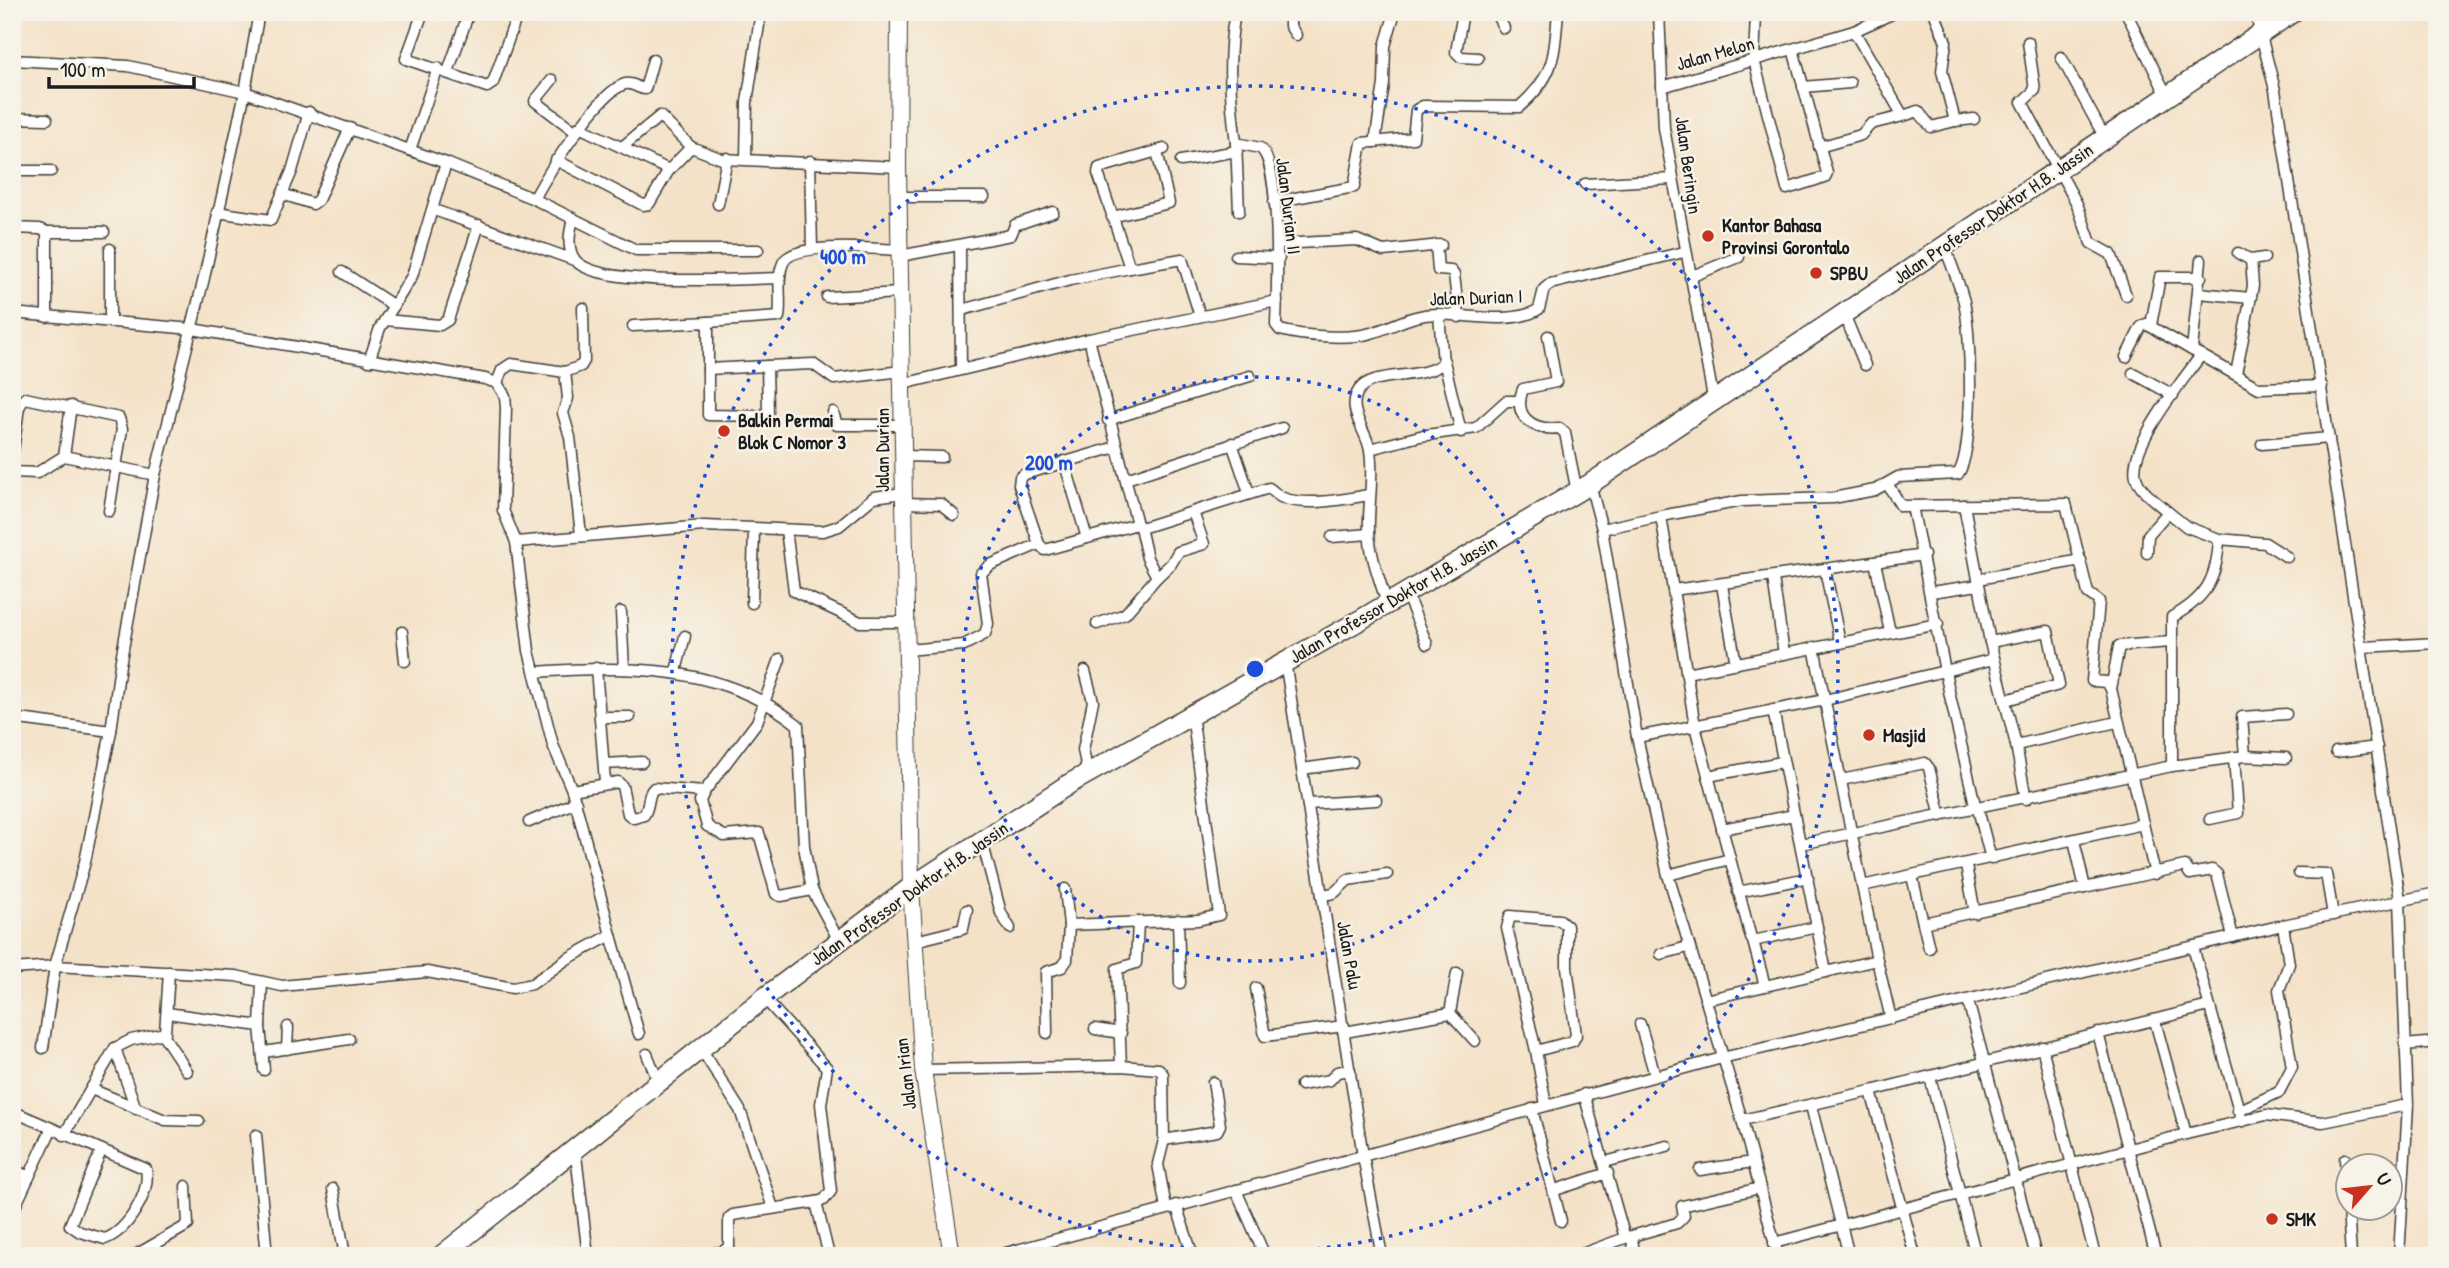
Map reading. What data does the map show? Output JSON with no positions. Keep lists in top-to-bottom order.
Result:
{
  "streets": {
    "highway": ["Jalan Professor Doktor H.B. Jassin"],
    "street": [
      "Jalan Melon",
      "Jalan Beringin",
      "Jalan Durian II",
      "Jalan Durian I",
      "Jalan Durian",
      "Jalan Palu",
      "Jalan Irian"
    ]
  },
  "crossings": [
    ["Jalan Melon", "Jalan Beringin"],
    ["Jalan Beringin", "Jalan Professor Doktor H.B. Jassin"],
    ["Jalan Beringin", "Jalan Durian I"],
    ["Jalan Durian II", "Jalan Durian I"],
    ["Jalan Professor Doktor H.B. Jassin", "Jalan Durian"],
    ["Jalan Professor Doktor H.B. Jassin", "Jalan Palu"],
    ["Jalan Professor Doktor H.B. Jassin", "Jalan Irian"],
    ["Jalan Durian", "Jalan Irian"]
  ],
  "places": [
    "Kantor Bahasa Provinsi Gorontalo",
    "SPBU",
    "Balkin Permai Blok C Nomor 3",
    "Masjid",
    "SMK"
  ],
  "scale_bar": "100 m",
  "north": "top right",
  "rings": ["400 m", "200 m"]
}
